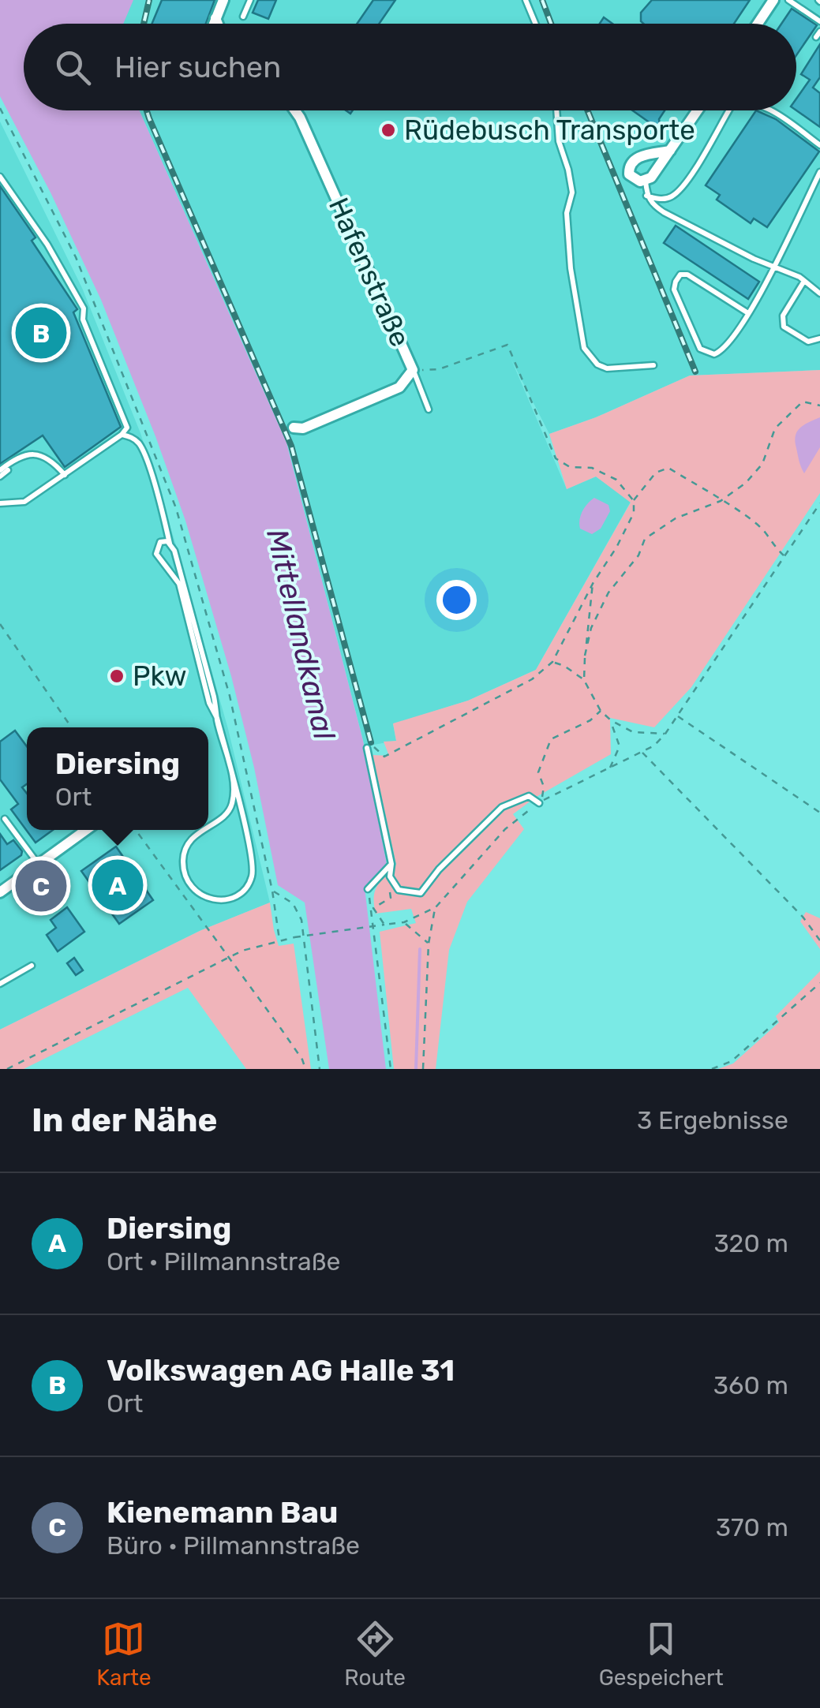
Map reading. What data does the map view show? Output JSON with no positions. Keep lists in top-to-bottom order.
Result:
{
  "streets": {
    "street": ["Hafenstraße"]
  },
  "water": ["Mittellandkanal"],
  "places": ["Rüdebusch Transporte", "Pkw"],
  "page": {
    "search": "Hier suchen",
    "pins": ["B", "A", "C"],
    "popup": ["Diersing", "Ort"],
    "heading": ["In der Nähe", "3 Ergebnisse"],
    "list": [
      {
        "mark": "A",
        "name": "Diersing",
        "note": "Ort · Pillmannstraße",
        "value": "320 m"
      },
      {
        "mark": "B",
        "name": "Volkswagen AG Halle 31",
        "note": "Ort",
        "value": "360 m"
      },
      {
        "mark": "C",
        "name": "Kienemann Bau",
        "note": "Büro · Pillmannstraße",
        "value": "370 m"
      }
    ],
    "nav": ["Karte", "Route", "Gespeichert"]
  }
}
